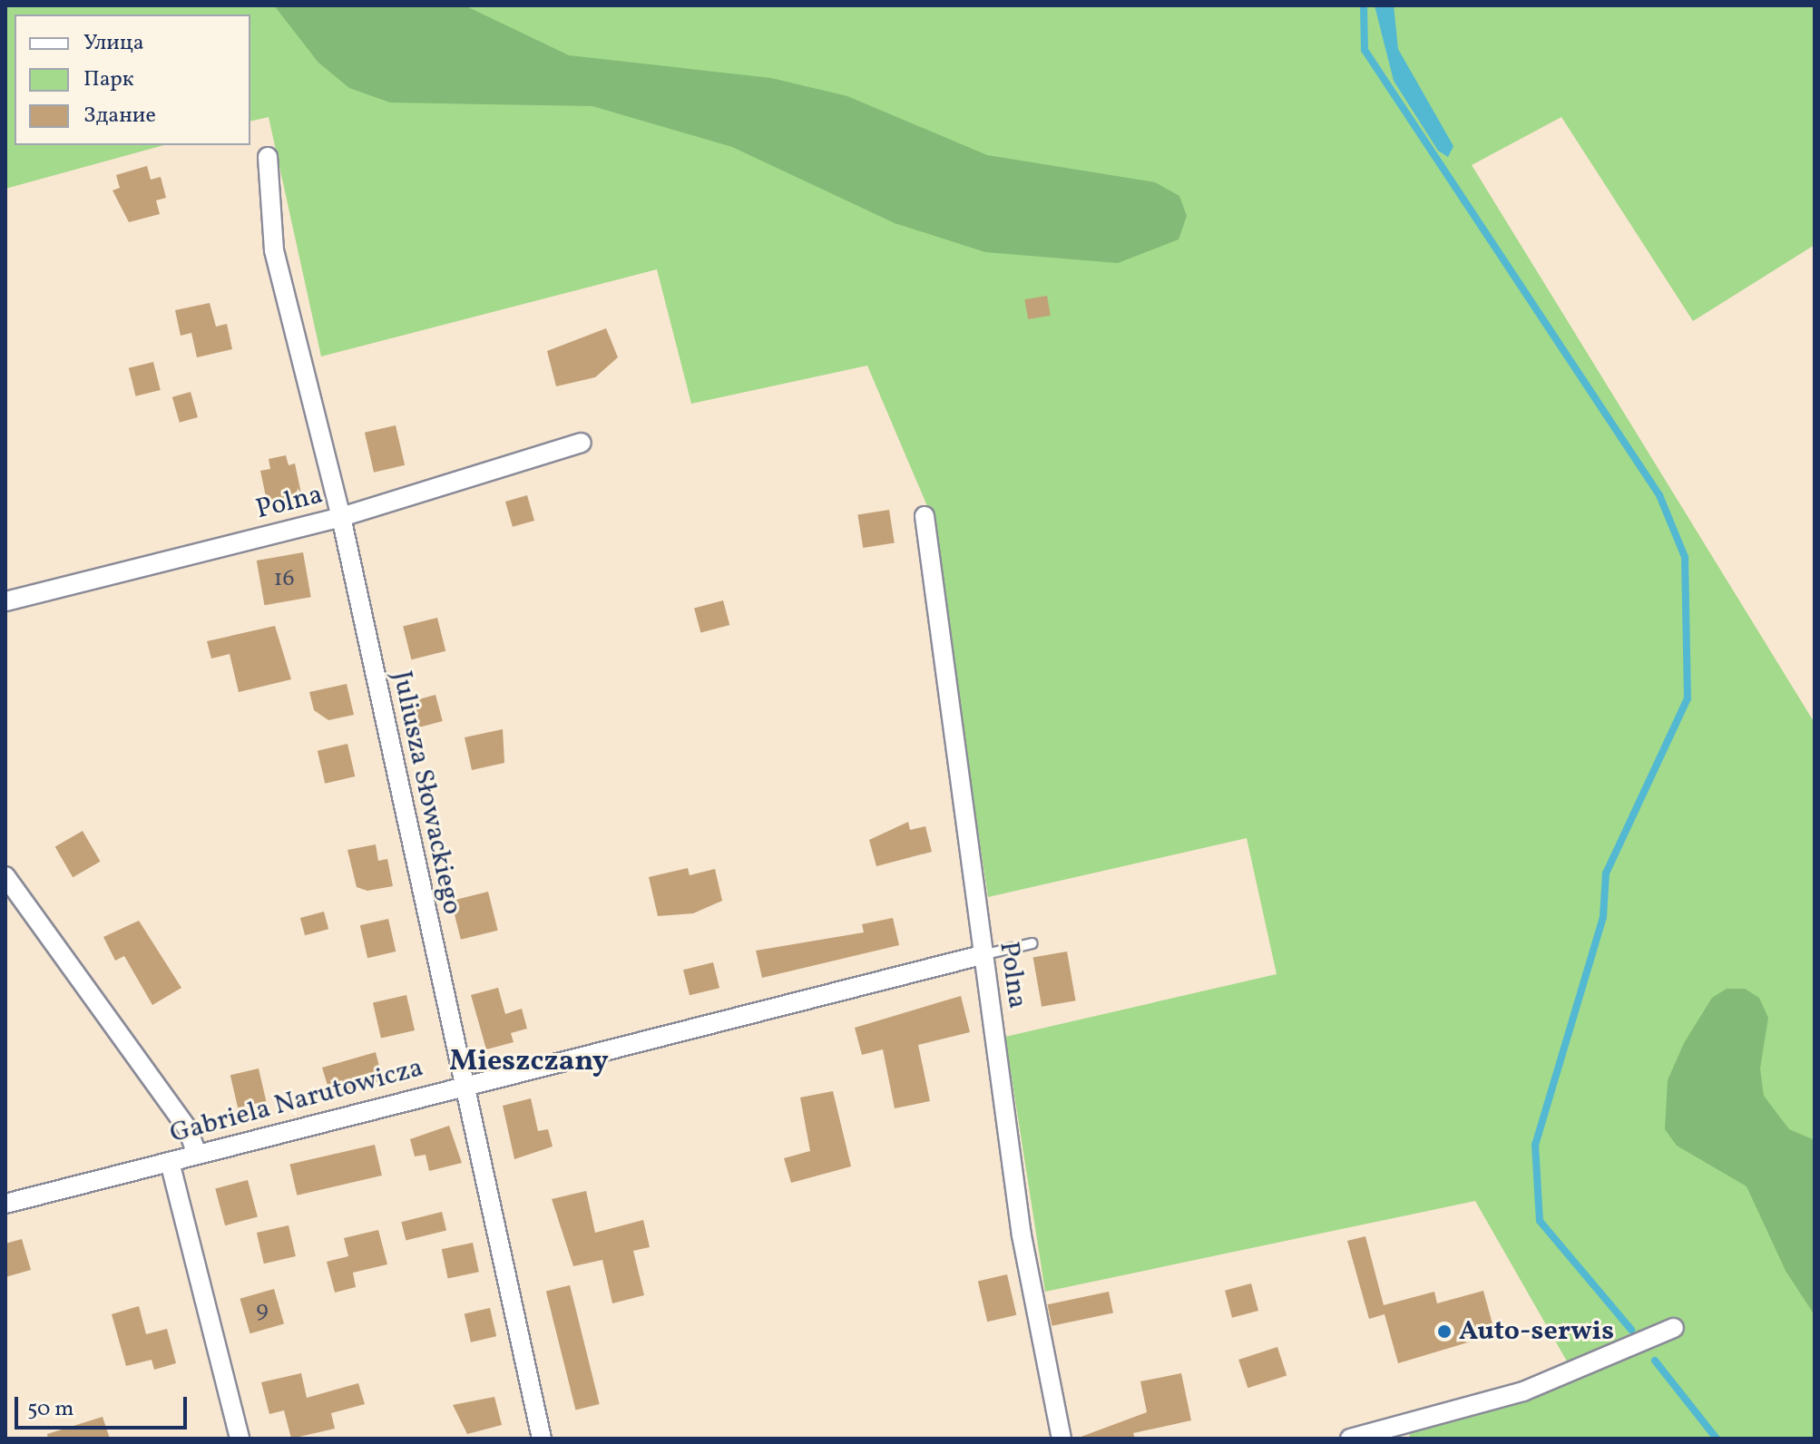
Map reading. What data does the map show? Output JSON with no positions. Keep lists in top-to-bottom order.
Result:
{
  "streets": {
    "street": ["Polna", "Juliusza Słowackiego", "Gabriela Narutowicza"]
  },
  "crossings": [
    ["Polna", "Juliusza Słowackiego"],
    ["Polna", "Gabriela Narutowicza"],
    ["Juliusza Słowackiego", "Gabriela Narutowicza"]
  ],
  "districts": ["Mieszczany"],
  "places": ["Auto-serwis"],
  "house_numbers": ["16", "9"],
  "legend": ["Улица", "Парк", "Здание"],
  "scale_bar": "50 m"
}
